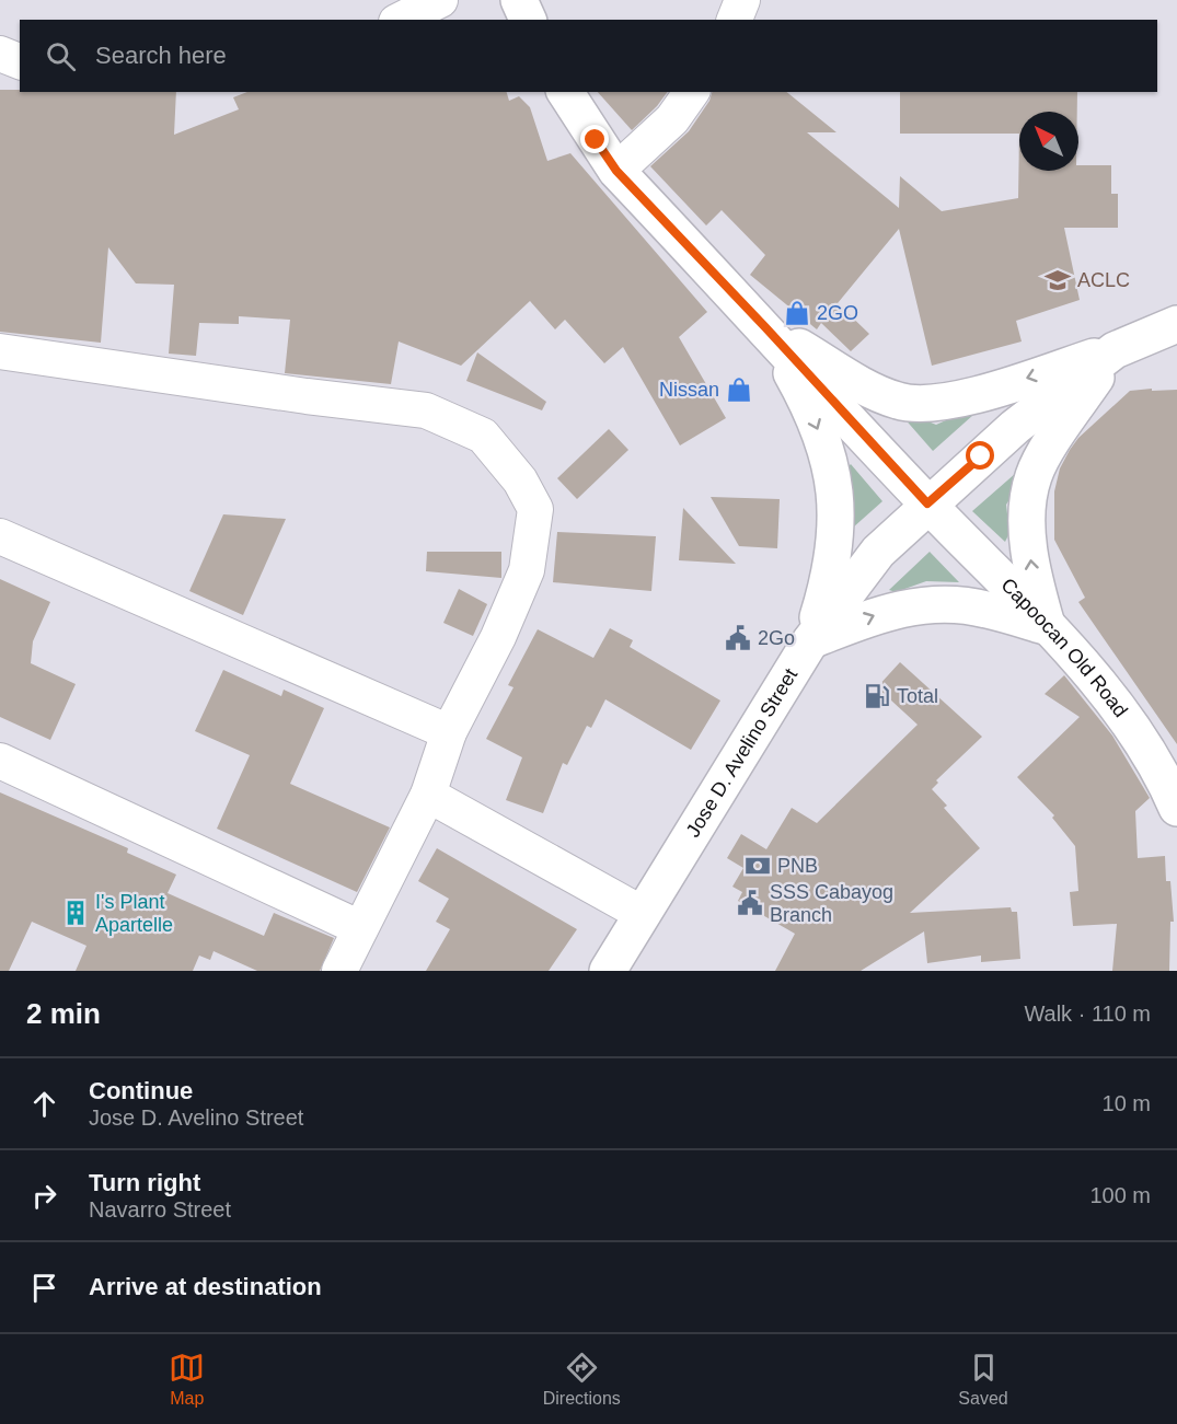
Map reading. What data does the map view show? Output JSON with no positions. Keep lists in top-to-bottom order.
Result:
{
  "streets": {
    "main road": ["Capoocan Old Road", "Jose D. Avelino Street"]
  },
  "crossings": [
    ["Capoocan Old Road", "Jose D. Avelino Street"]
  ],
  "places": {
    "school or university": ["ACLC"],
    "shop": ["2GO", "Nissan"],
    "public building": ["2Go", "SSS Cabayog Branch"],
    "fuel station": ["Total"],
    "bank": ["PNB"],
    "building": ["I's Plant Apartelle"]
  },
  "north": "top left",
  "page": {
    "search": "Search here",
    "heading": ["2 min", "Walk · 110 m"],
    "list": [
      ["Continue", "Jose D. Avelino Street", "10 m"],
      ["Turn right", "Navarro Street", "100 m"],
      "Arrive at destination"
    ],
    "nav": ["Map", "Directions", "Saved"]
  }
}
